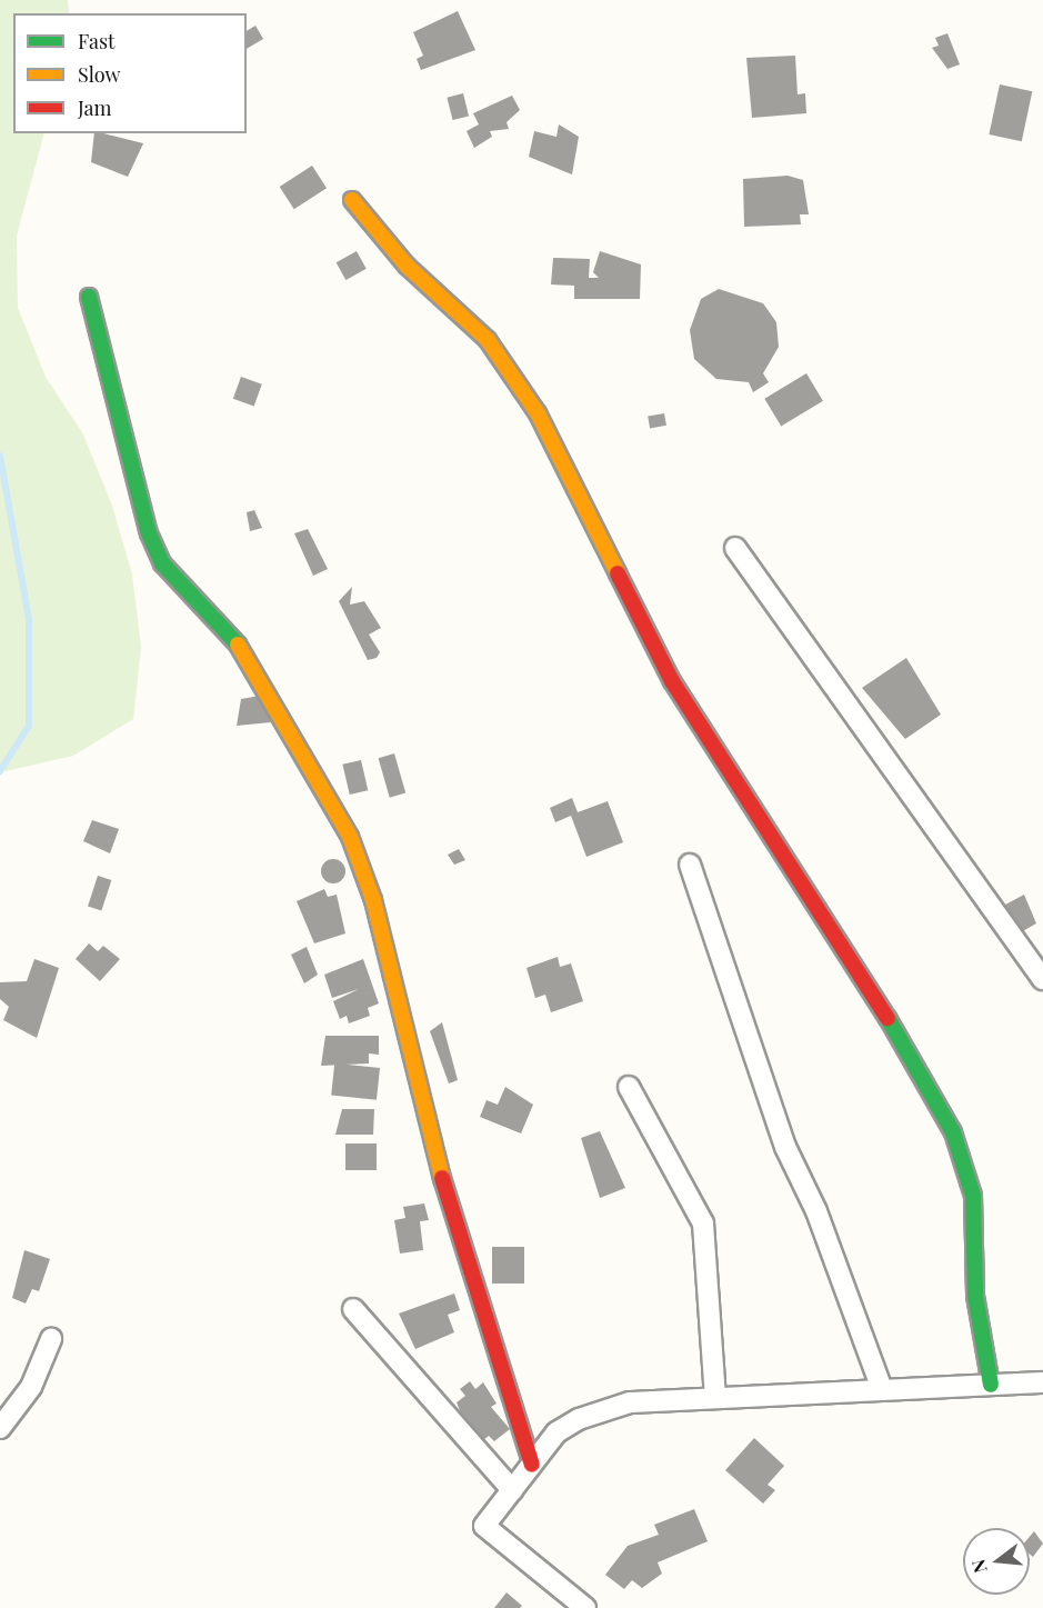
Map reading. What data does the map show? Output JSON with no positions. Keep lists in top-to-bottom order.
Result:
{
  "legend": ["Fast", "Slow", "Jam"],
  "north": "left"
}
